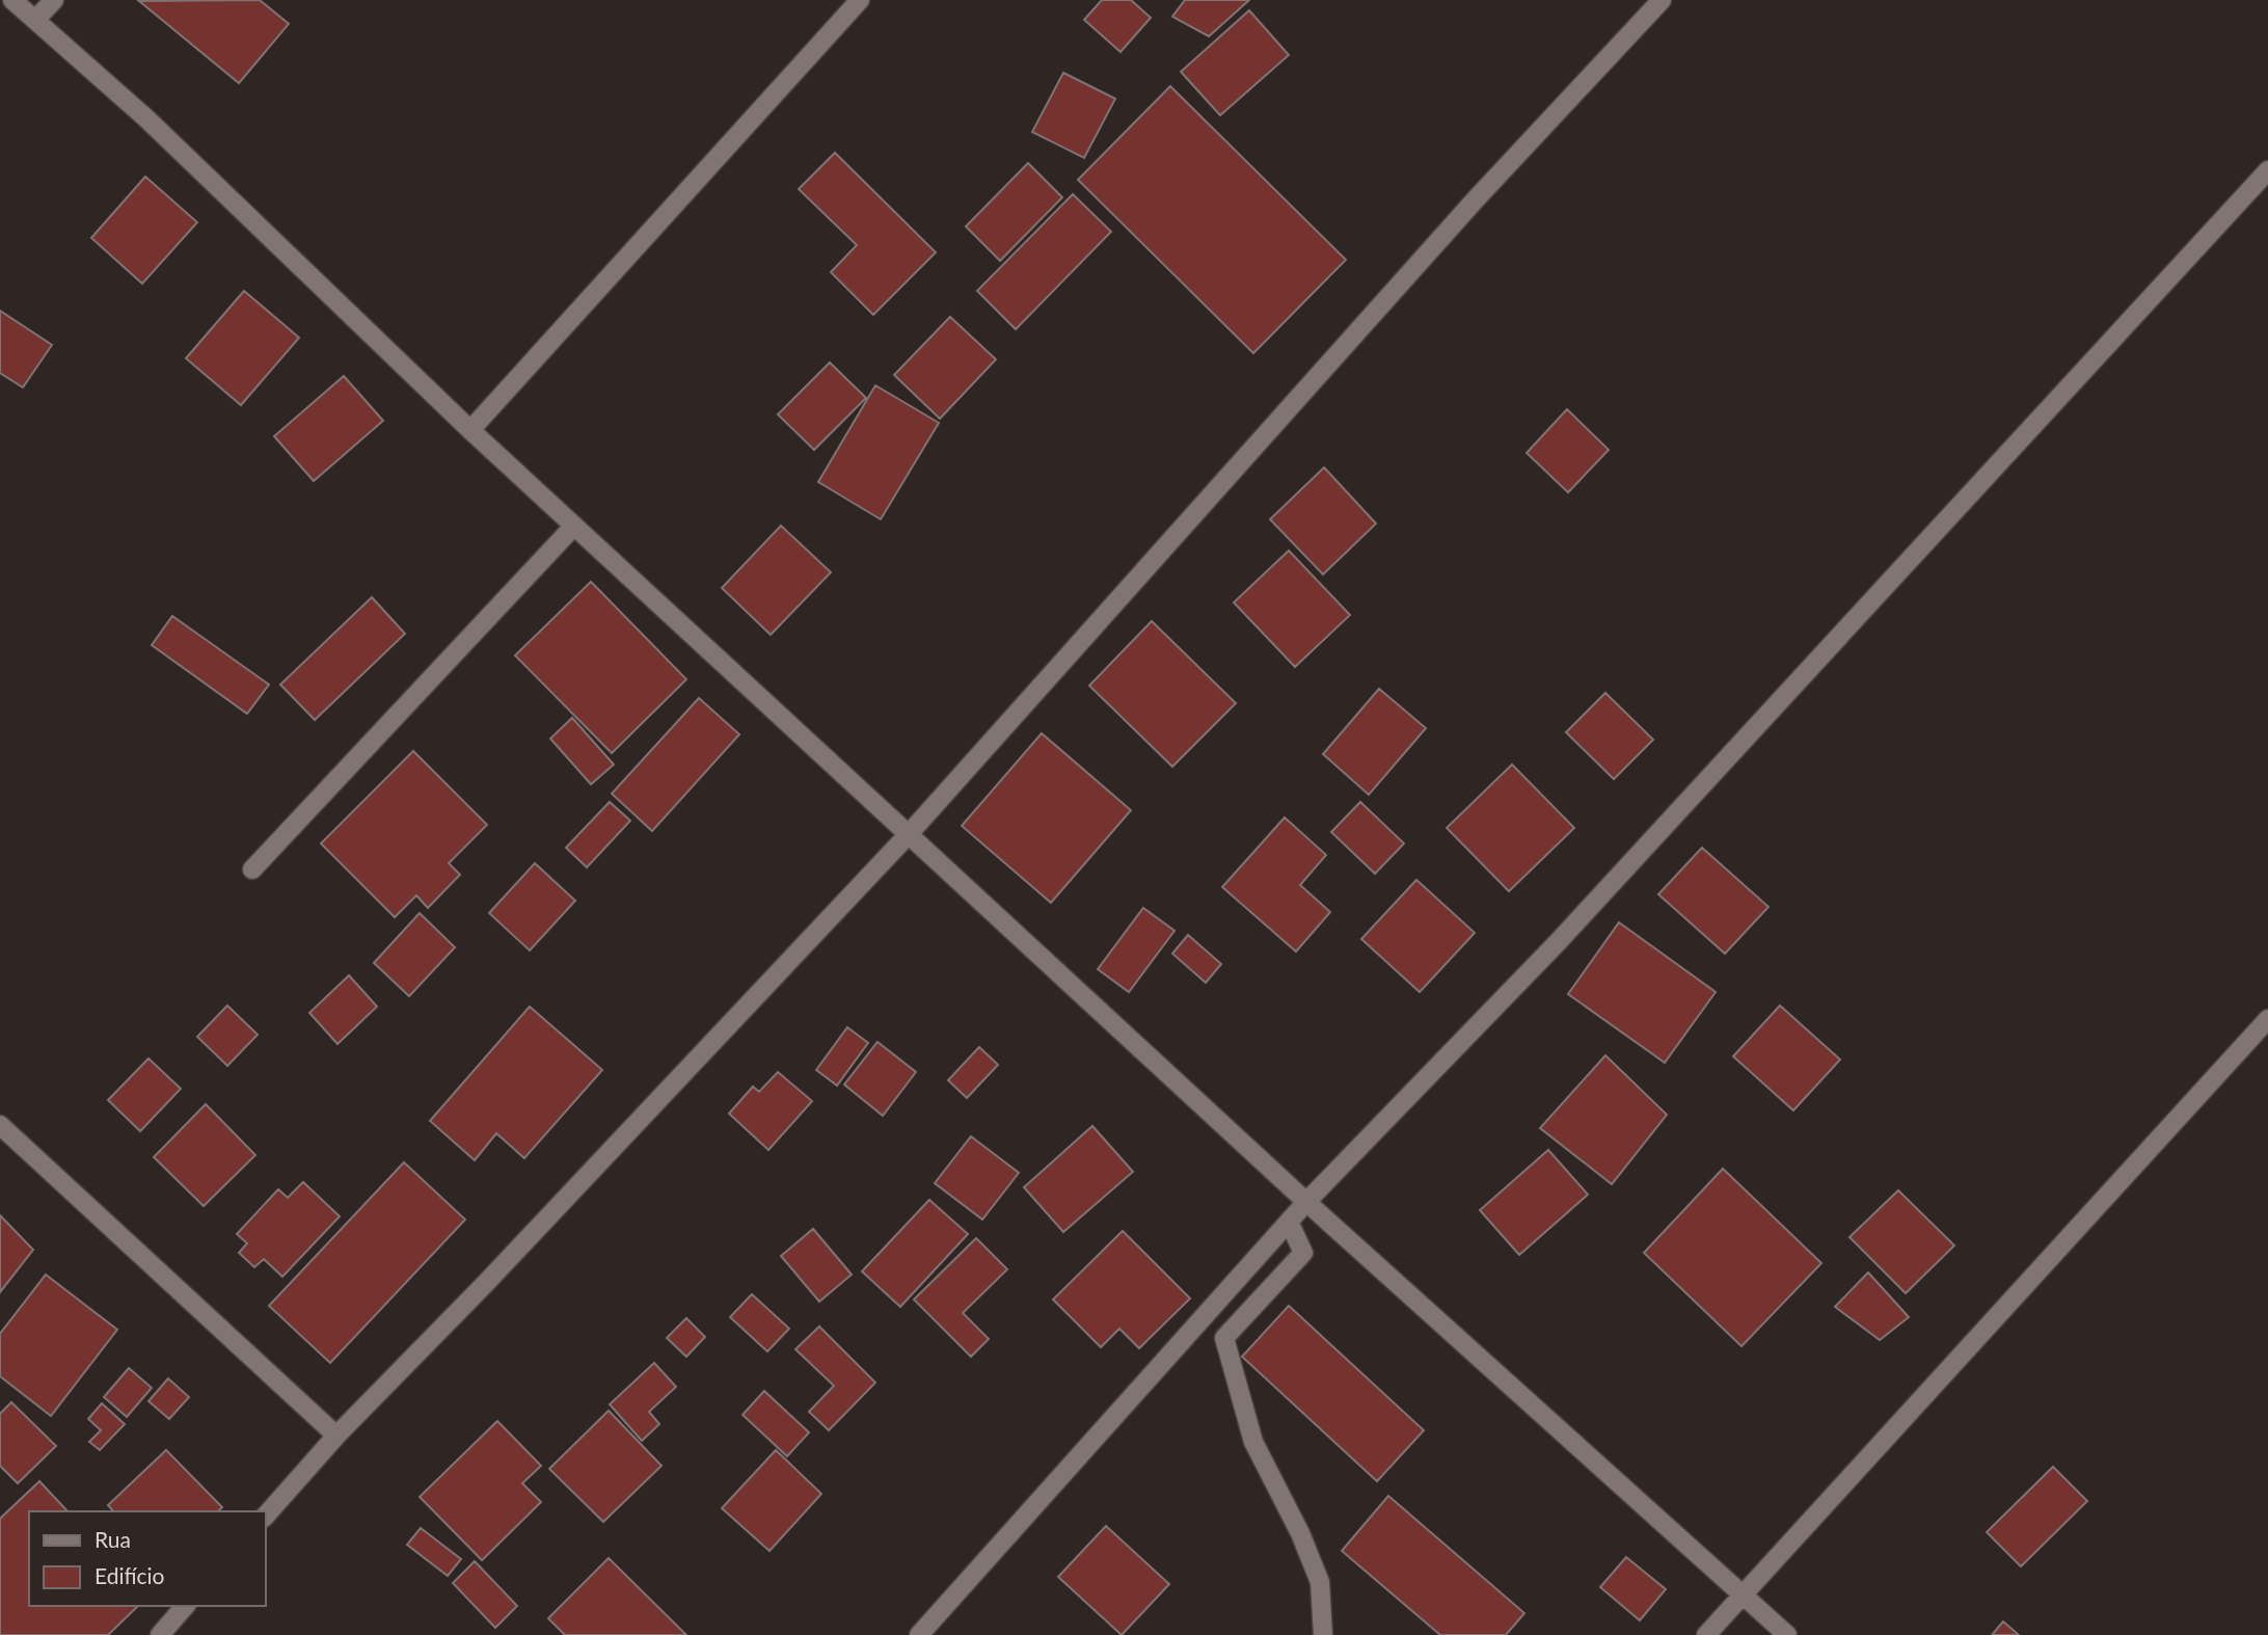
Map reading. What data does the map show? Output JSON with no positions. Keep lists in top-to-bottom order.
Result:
{
  "legend": ["Rua", "Edifício"]
}
